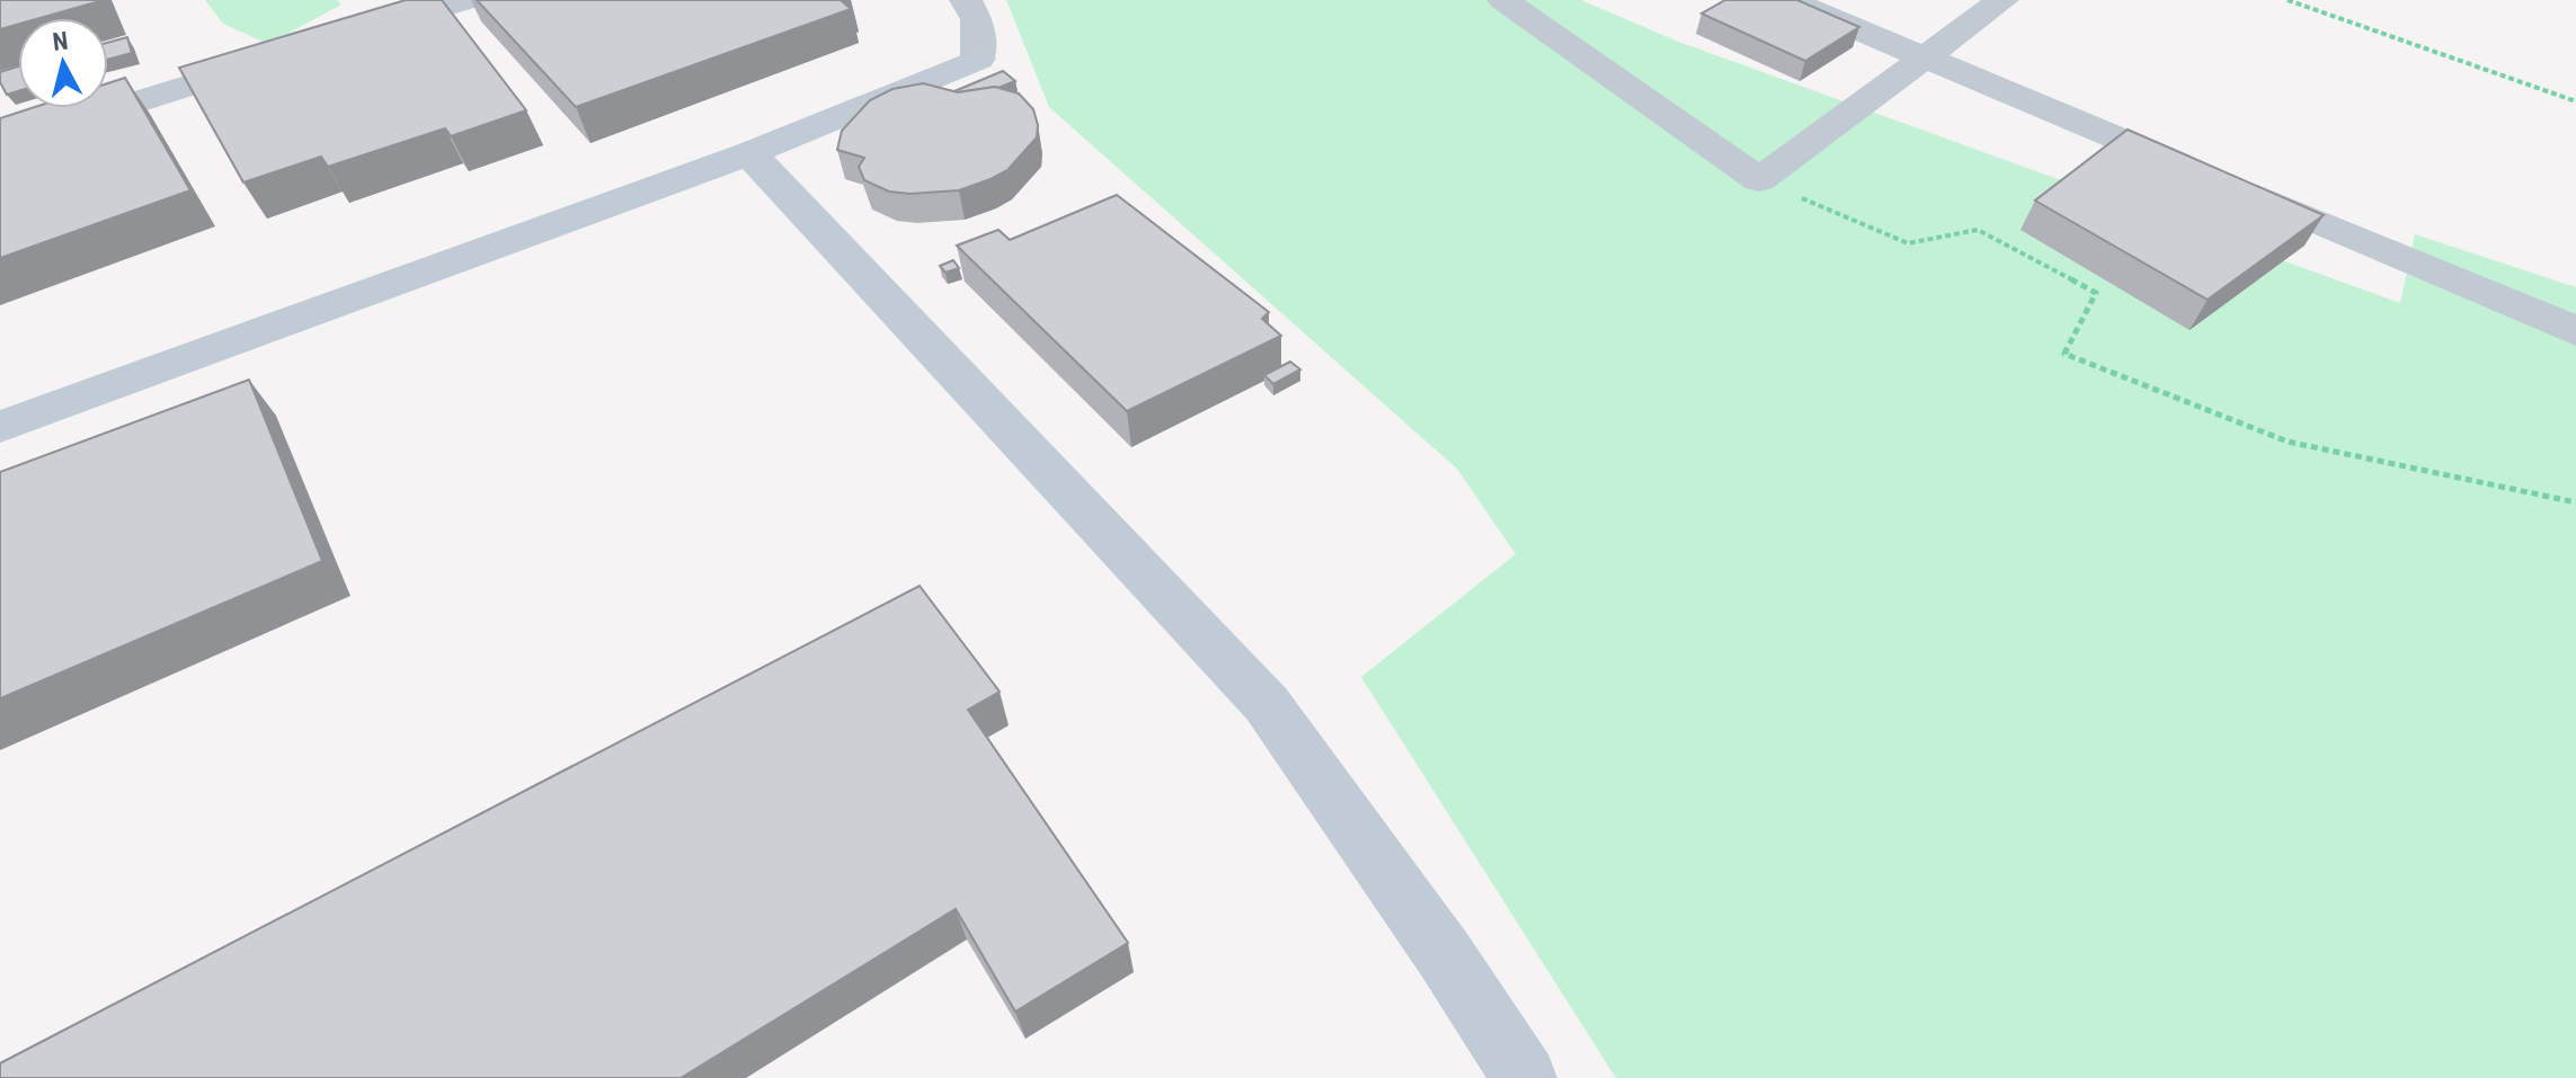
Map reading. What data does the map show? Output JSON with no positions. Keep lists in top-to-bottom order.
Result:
{
  "north": "top"
}
